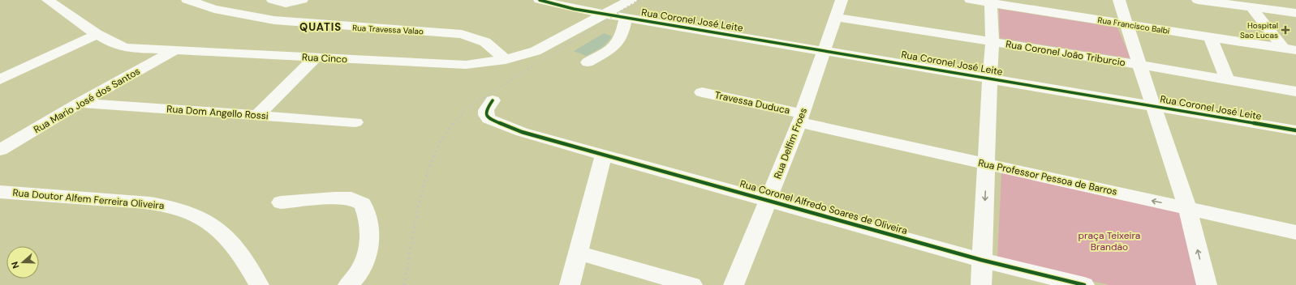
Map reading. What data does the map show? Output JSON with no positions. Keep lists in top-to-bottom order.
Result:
{
  "streets": {
    "street": [
      "Rua Coronel José Leite",
      "Rua Francisco Balbi",
      "Rua Travessa Valao",
      "Rua Coronel João Triburcio",
      "Rua Cinco",
      "Rua Mario José dos Santos",
      "Travessa Duduca",
      "Rua Dom Angello Rossi",
      "Rua Delfim Froes",
      "Rua Professor Pessoa de Barros",
      "Rua Doutor Alfem Ferreira Oliveira",
      "Rua Coronel Alfredo Soares de Oliveira"
    ]
  },
  "crossings": [
    ["Rua Coronel José Leite", "Rua Cinco"],
    ["Rua Coronel José Leite", "Rua Delfim Froes"],
    ["Rua Travessa Valao", "Rua Cinco"],
    ["Rua Coronel João Triburcio", "Rua Delfim Froes"],
    ["Rua Cinco", "Rua Mario José dos Santos"],
    ["Rua Mario José dos Santos", "Rua Dom Angello Rossi"],
    ["Travessa Duduca", "Rua Delfim Froes"],
    ["Travessa Duduca", "Rua Professor Pessoa de Barros"],
    ["Rua Delfim Froes", "Rua Professor Pessoa de Barros"],
    ["Rua Delfim Froes", "Rua Coronel Alfredo Soares de Oliveira"]
  ],
  "one_way": ["Rua Professor Pessoa de Barros"],
  "districts": ["QUATIS"],
  "parks": ["praça Teixeira Brandão"],
  "places": {
    "health": ["Hospital Sao Lucas"]
  },
  "north": "left"
}
